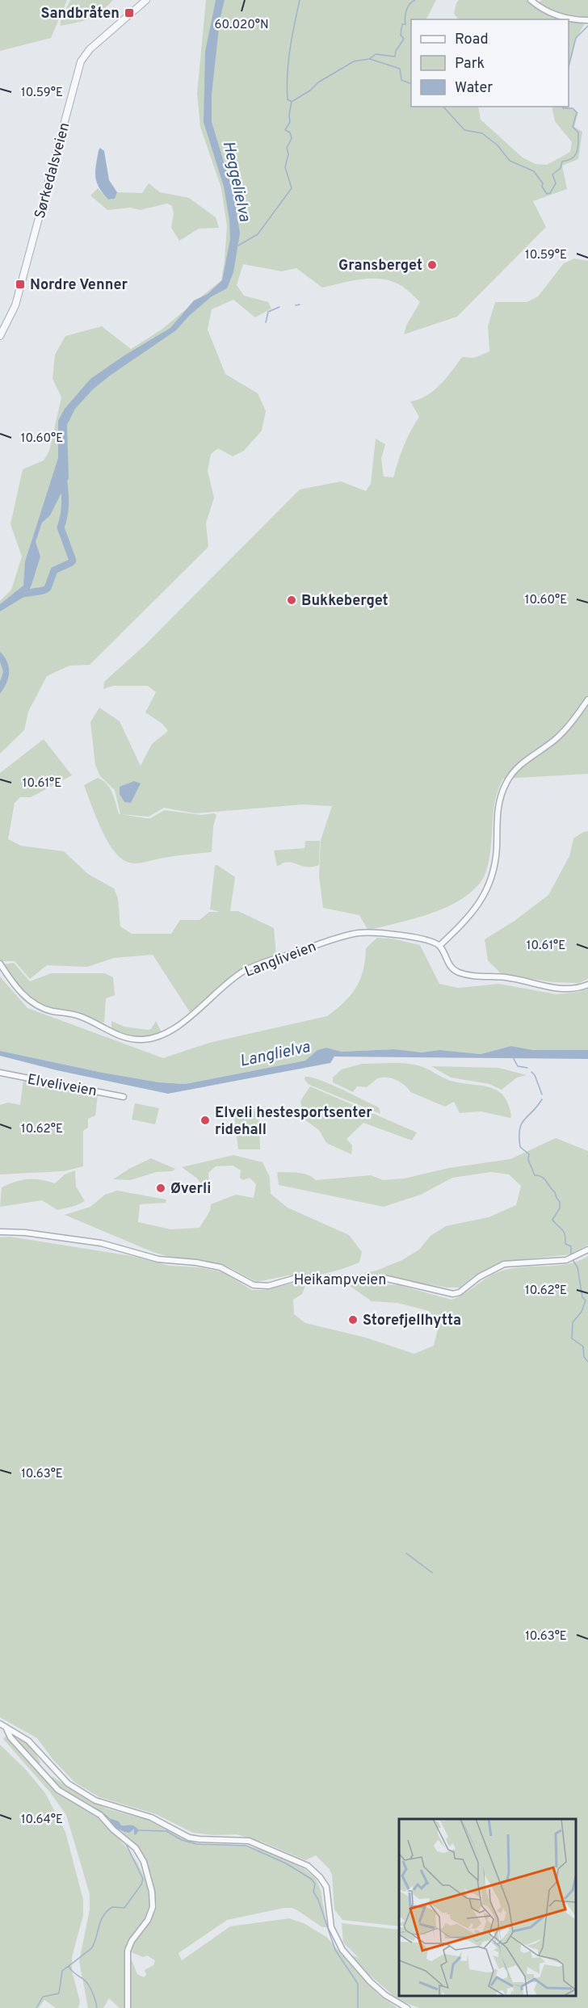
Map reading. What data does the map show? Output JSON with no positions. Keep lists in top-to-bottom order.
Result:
{
  "streets": {
    "street": [
      "Sørkedalsveien",
      "Langliveien",
      "Elveliveien",
      "Heikampveien"
    ]
  },
  "water": ["Heggelielva", "Langlielva"],
  "places": {
    "transit": ["Sandbråten", "Nordre Venner"],
    "other": [
      "Gransberget",
      "Bukkeberget",
      "Elveli hestesportsenter ridehall",
      "Øverli",
      "Storefjellhytta"
    ]
  },
  "legend": ["Road", "Park", "Water"],
  "coordinates": [
    "60.020°N",
    "10.59°E",
    "10.60°E",
    "10.61°E",
    "10.62°E",
    "10.63°E",
    "10.64°E"
  ]
}
